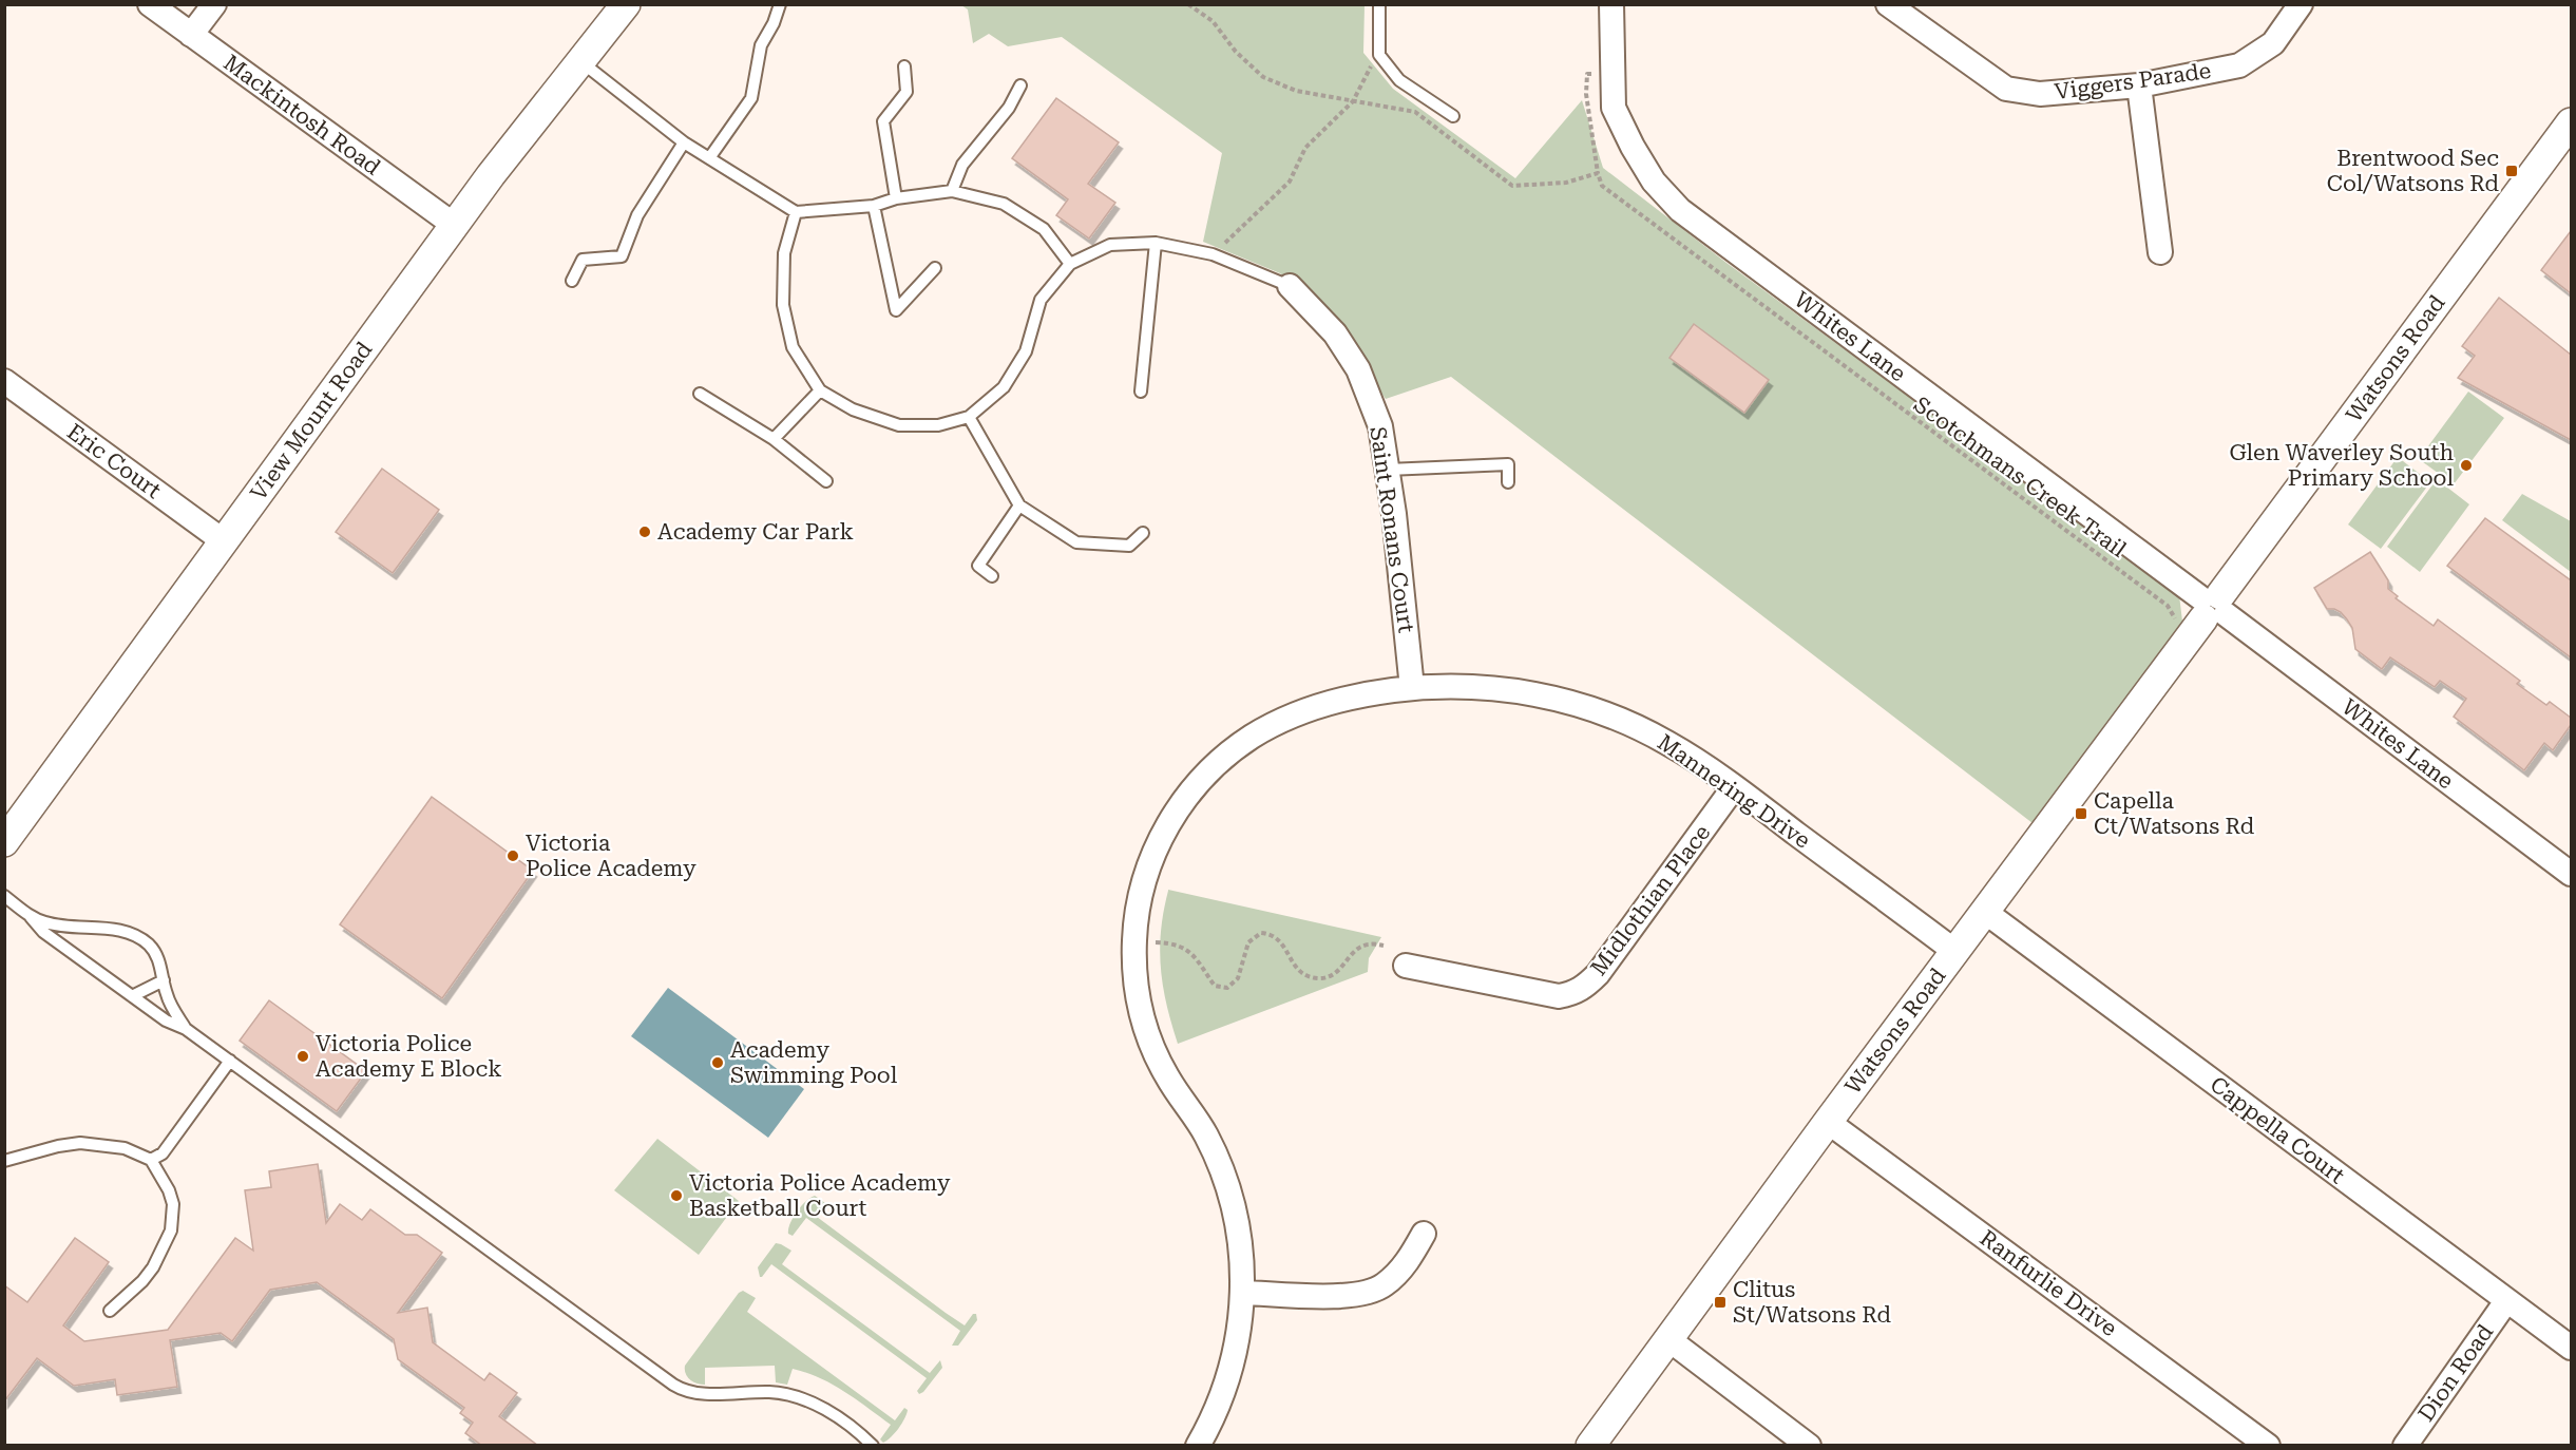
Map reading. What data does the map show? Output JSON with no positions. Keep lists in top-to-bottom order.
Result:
{
  "streets": {
    "street": [
      "Viggers Parade",
      "Mackintosh Road",
      "Whites Lane",
      "Watsons Road",
      "View Mount Road",
      "Eric Court",
      "Saint Ronans Court",
      "Mannering Drive",
      "Midlothian Place",
      "Cappella Court",
      "Ranfurlie Drive",
      "Dion Road"
    ],
    "path": ["Scotchmans Creek Trail"]
  },
  "crossings": [
    ["Mackintosh Road", "View Mount Road"],
    ["Whites Lane", "Watsons Road"],
    ["Whites Lane", "Scotchmans Creek Trail"],
    ["Watsons Road", "Scotchmans Creek Trail"],
    ["Watsons Road", "Mannering Drive"],
    ["Watsons Road", "Cappella Court"],
    ["Watsons Road", "Ranfurlie Drive"],
    ["View Mount Road", "Eric Court"],
    ["Saint Ronans Court", "Mannering Drive"],
    ["Mannering Drive", "Midlothian Place"],
    ["Cappella Court", "Dion Road"]
  ],
  "places": {
    "transit": ["Brentwood Sec Col/Watsons Rd", "Capella Ct/Watsons Rd", "Clitus St/Watsons Rd"],
    "other": [
      "Glen Waverley South Primary School",
      "Academy Car Park",
      "Victoria Police Academy",
      "Victoria Police Academy E Block",
      "Academy Swimming Pool",
      "Victoria Police Academy Basketball Court"
    ]
  }
}
